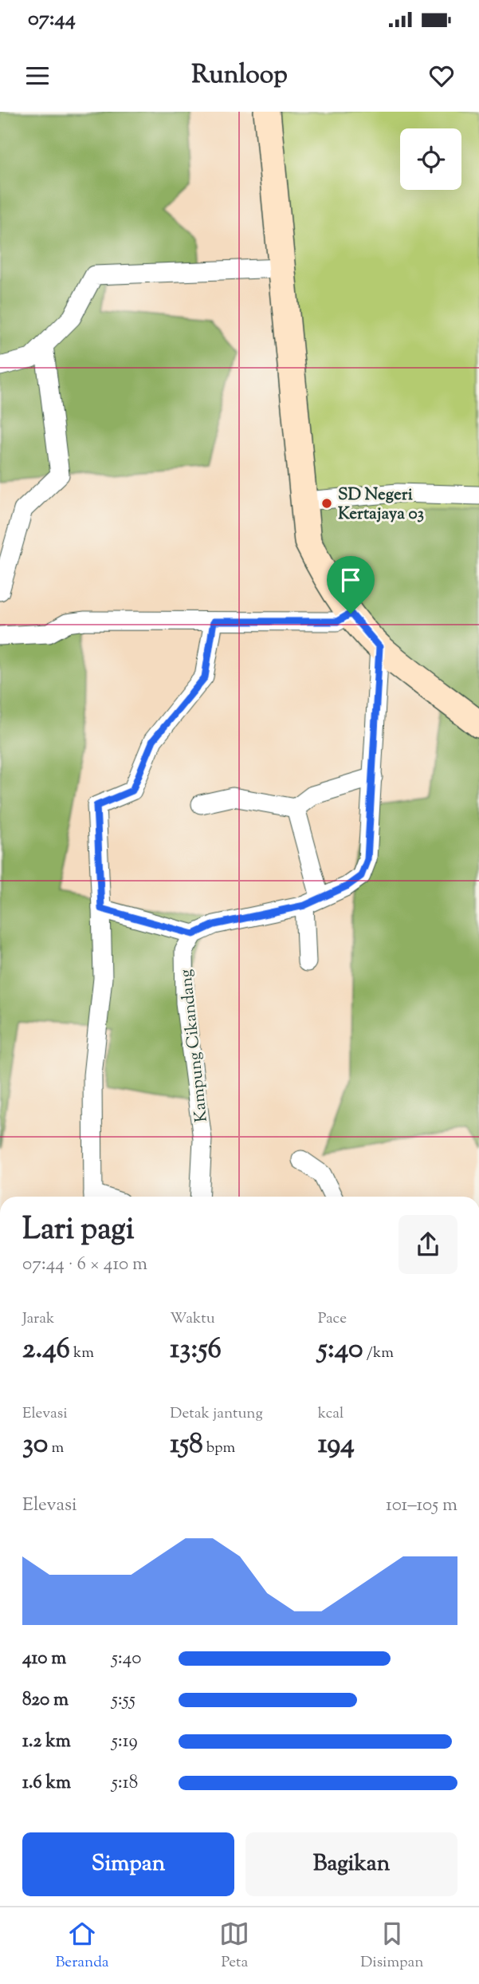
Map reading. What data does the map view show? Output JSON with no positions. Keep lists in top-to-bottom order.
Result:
{
  "streets": {
    "street": ["Kampung Cikandang"]
  },
  "places": ["SD Negeri Kertajaya 03"],
  "page": {
    "status": "07:44",
    "header": "Runloop",
    "heading": ["Lari pagi", "07:44 · 6 × 410 m"],
    "stats": [
      ["Jarak", "2.46 km"],
      ["Waktu", "13:56"],
      ["Pace", "5:40 /km"],
      ["Elevasi", "30 m"],
      ["Detak jantung", "158 bpm"],
      ["kcal", "194"]
    ],
    "chart": ["Elevasi", "101–105 m"],
    "list": [
      {
        "name": "410 m",
        "note": "5:40"
      },
      {
        "name": "820 m",
        "note": "5:55"
      },
      {
        "name": "1.2 km",
        "note": "5:19"
      },
      {
        "name": "1.6 km",
        "note": "5:18"
      }
    ],
    "buttons": ["Simpan", "Bagikan"],
    "tabs": ["Beranda", "Peta", "Disimpan"]
  }
}
